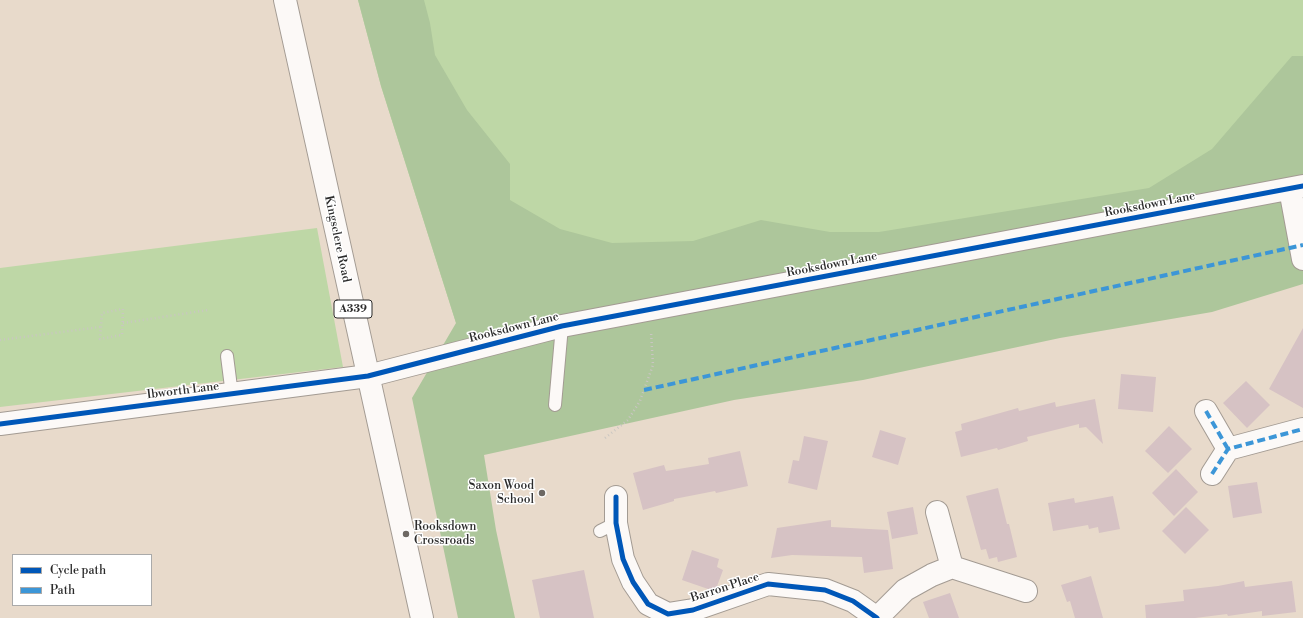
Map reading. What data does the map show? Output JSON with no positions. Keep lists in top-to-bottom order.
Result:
{
  "streets": {
    "main road": [
      "Rooksdown Lane",
      "Kingsclere Road",
      "A339",
      "Ibworth Lane",
      "Barron Place"
    ]
  },
  "crossings": [
    ["Rooksdown Lane", "Kingsclere Road"],
    ["Rooksdown Lane", "Ibworth Lane"],
    ["Kingsclere Road", "Ibworth Lane"]
  ],
  "places": ["Saxon Wood School", "Rooksdown Crossroads"],
  "legend": ["Cycle path", "Path"]
}
